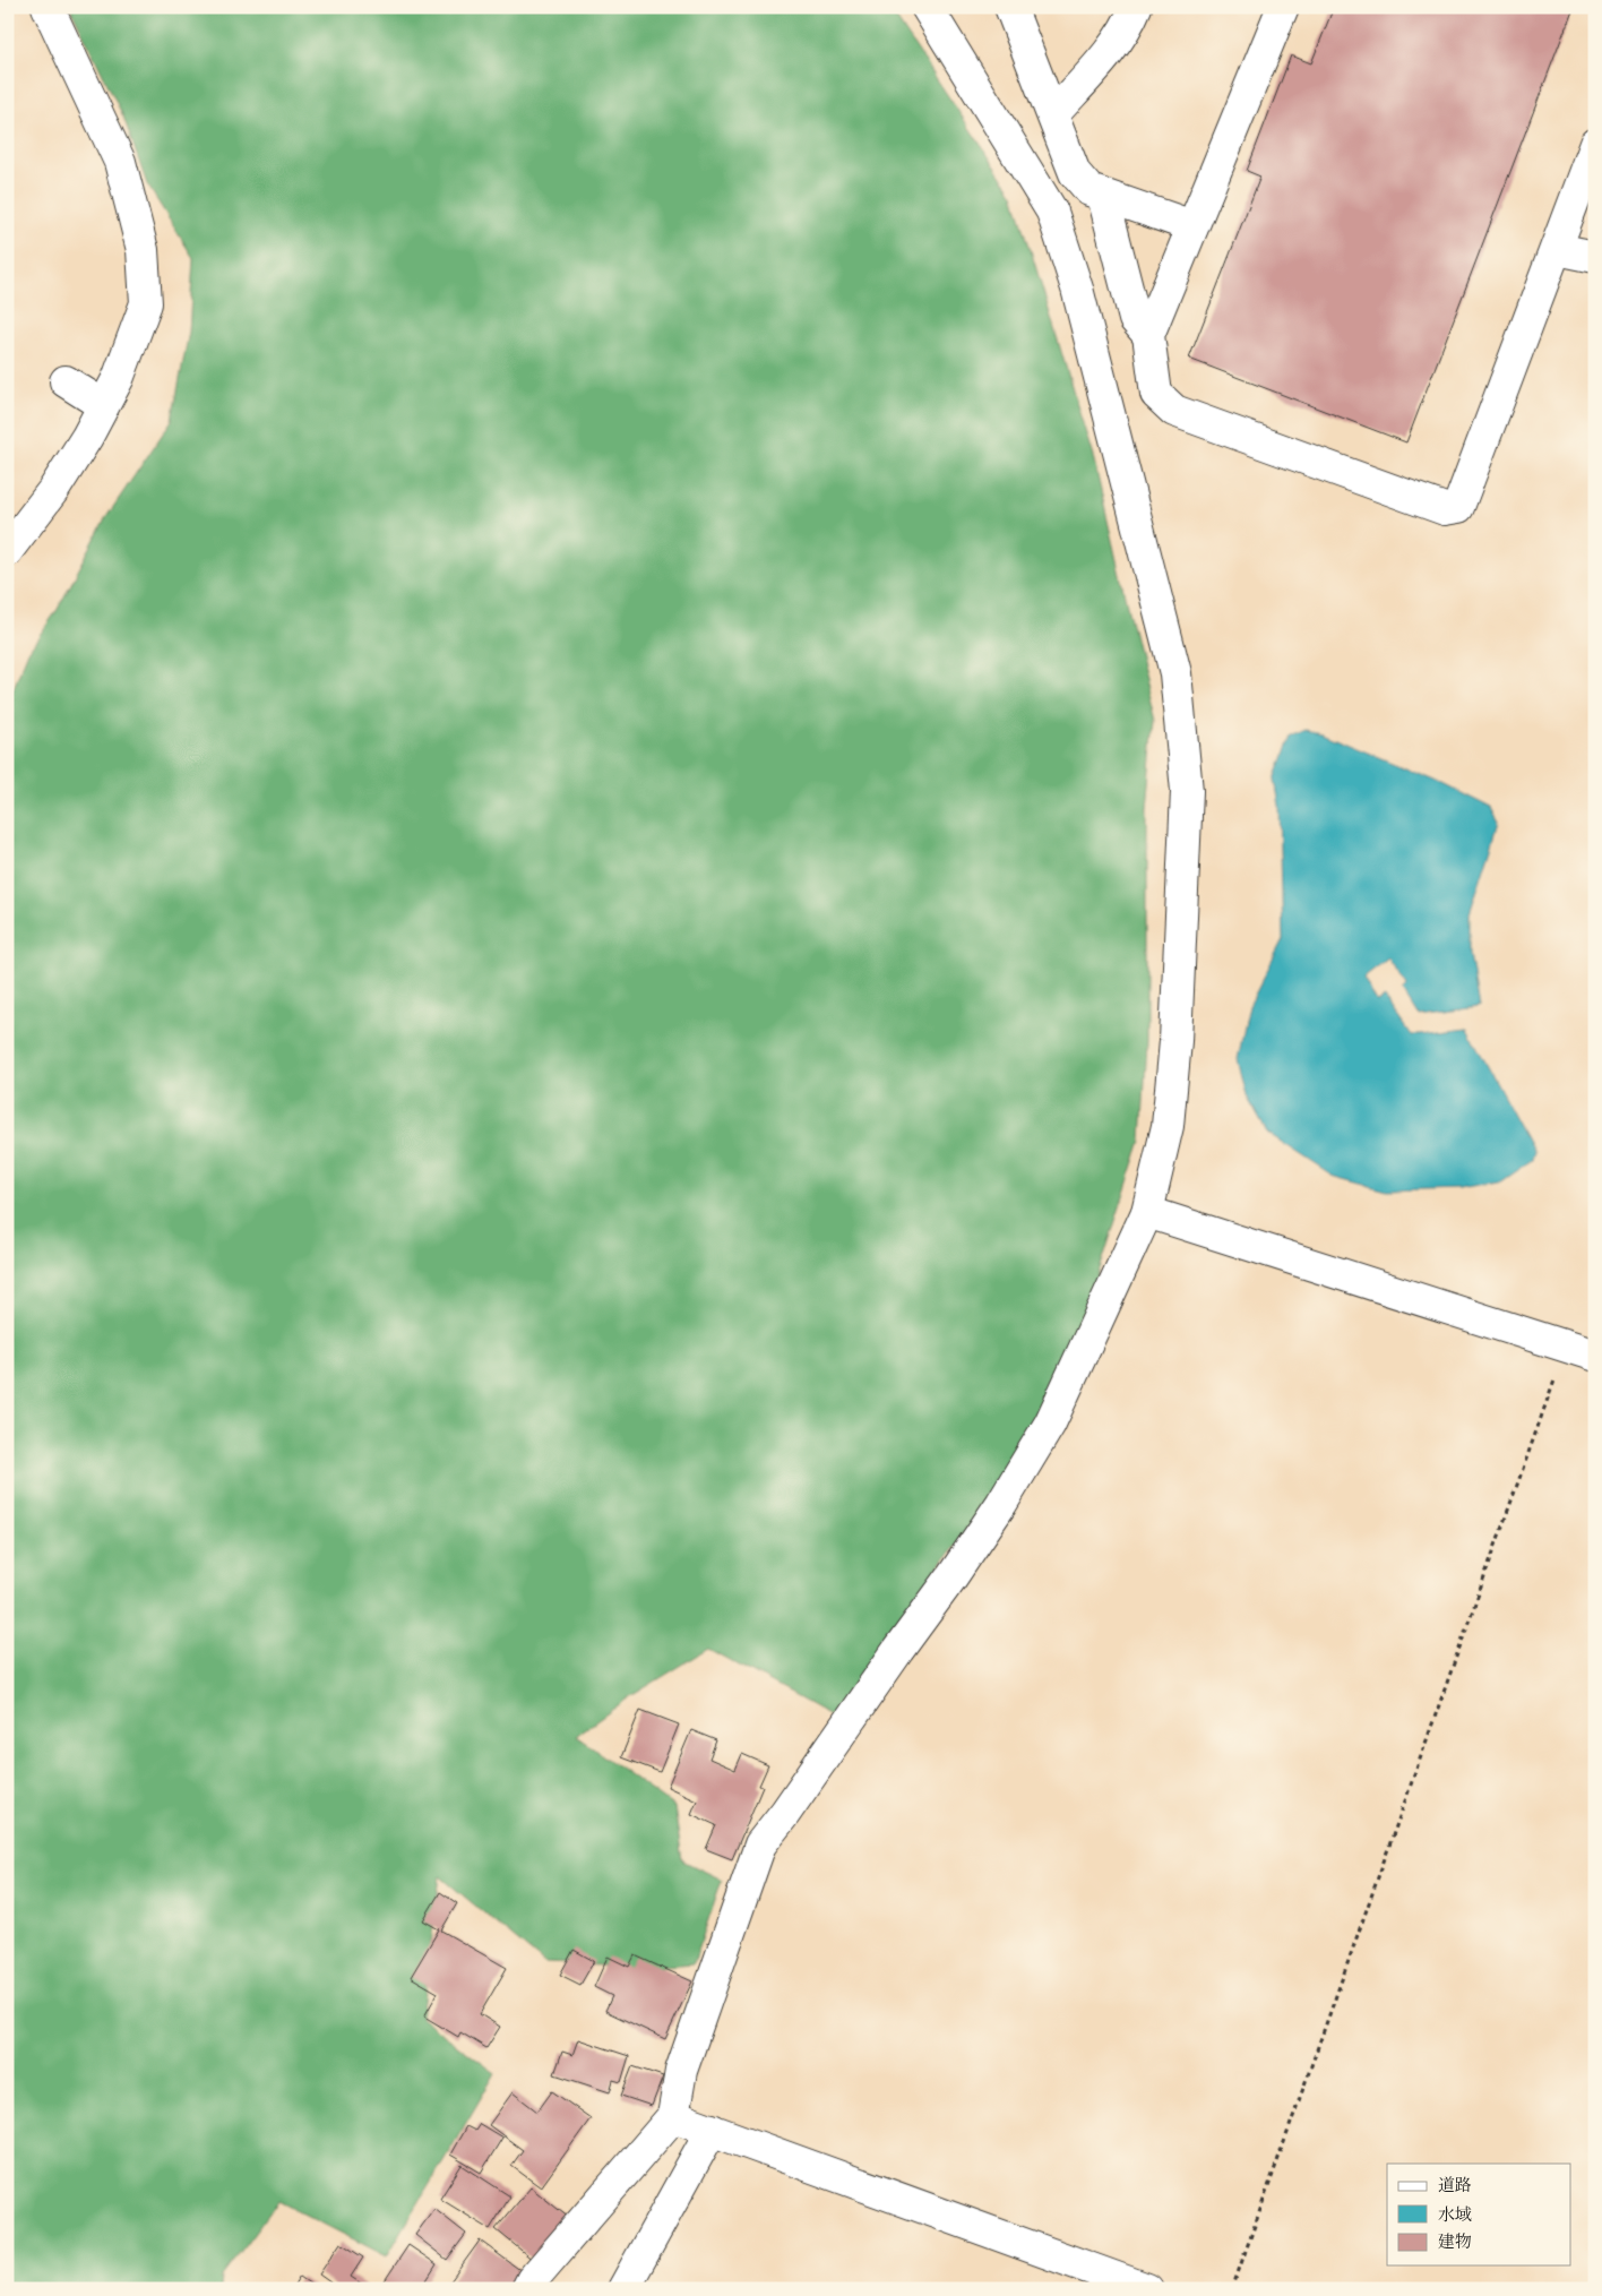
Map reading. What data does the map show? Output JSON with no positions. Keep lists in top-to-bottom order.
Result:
{
  "legend": ["道路", "水域", "建物"]
}
